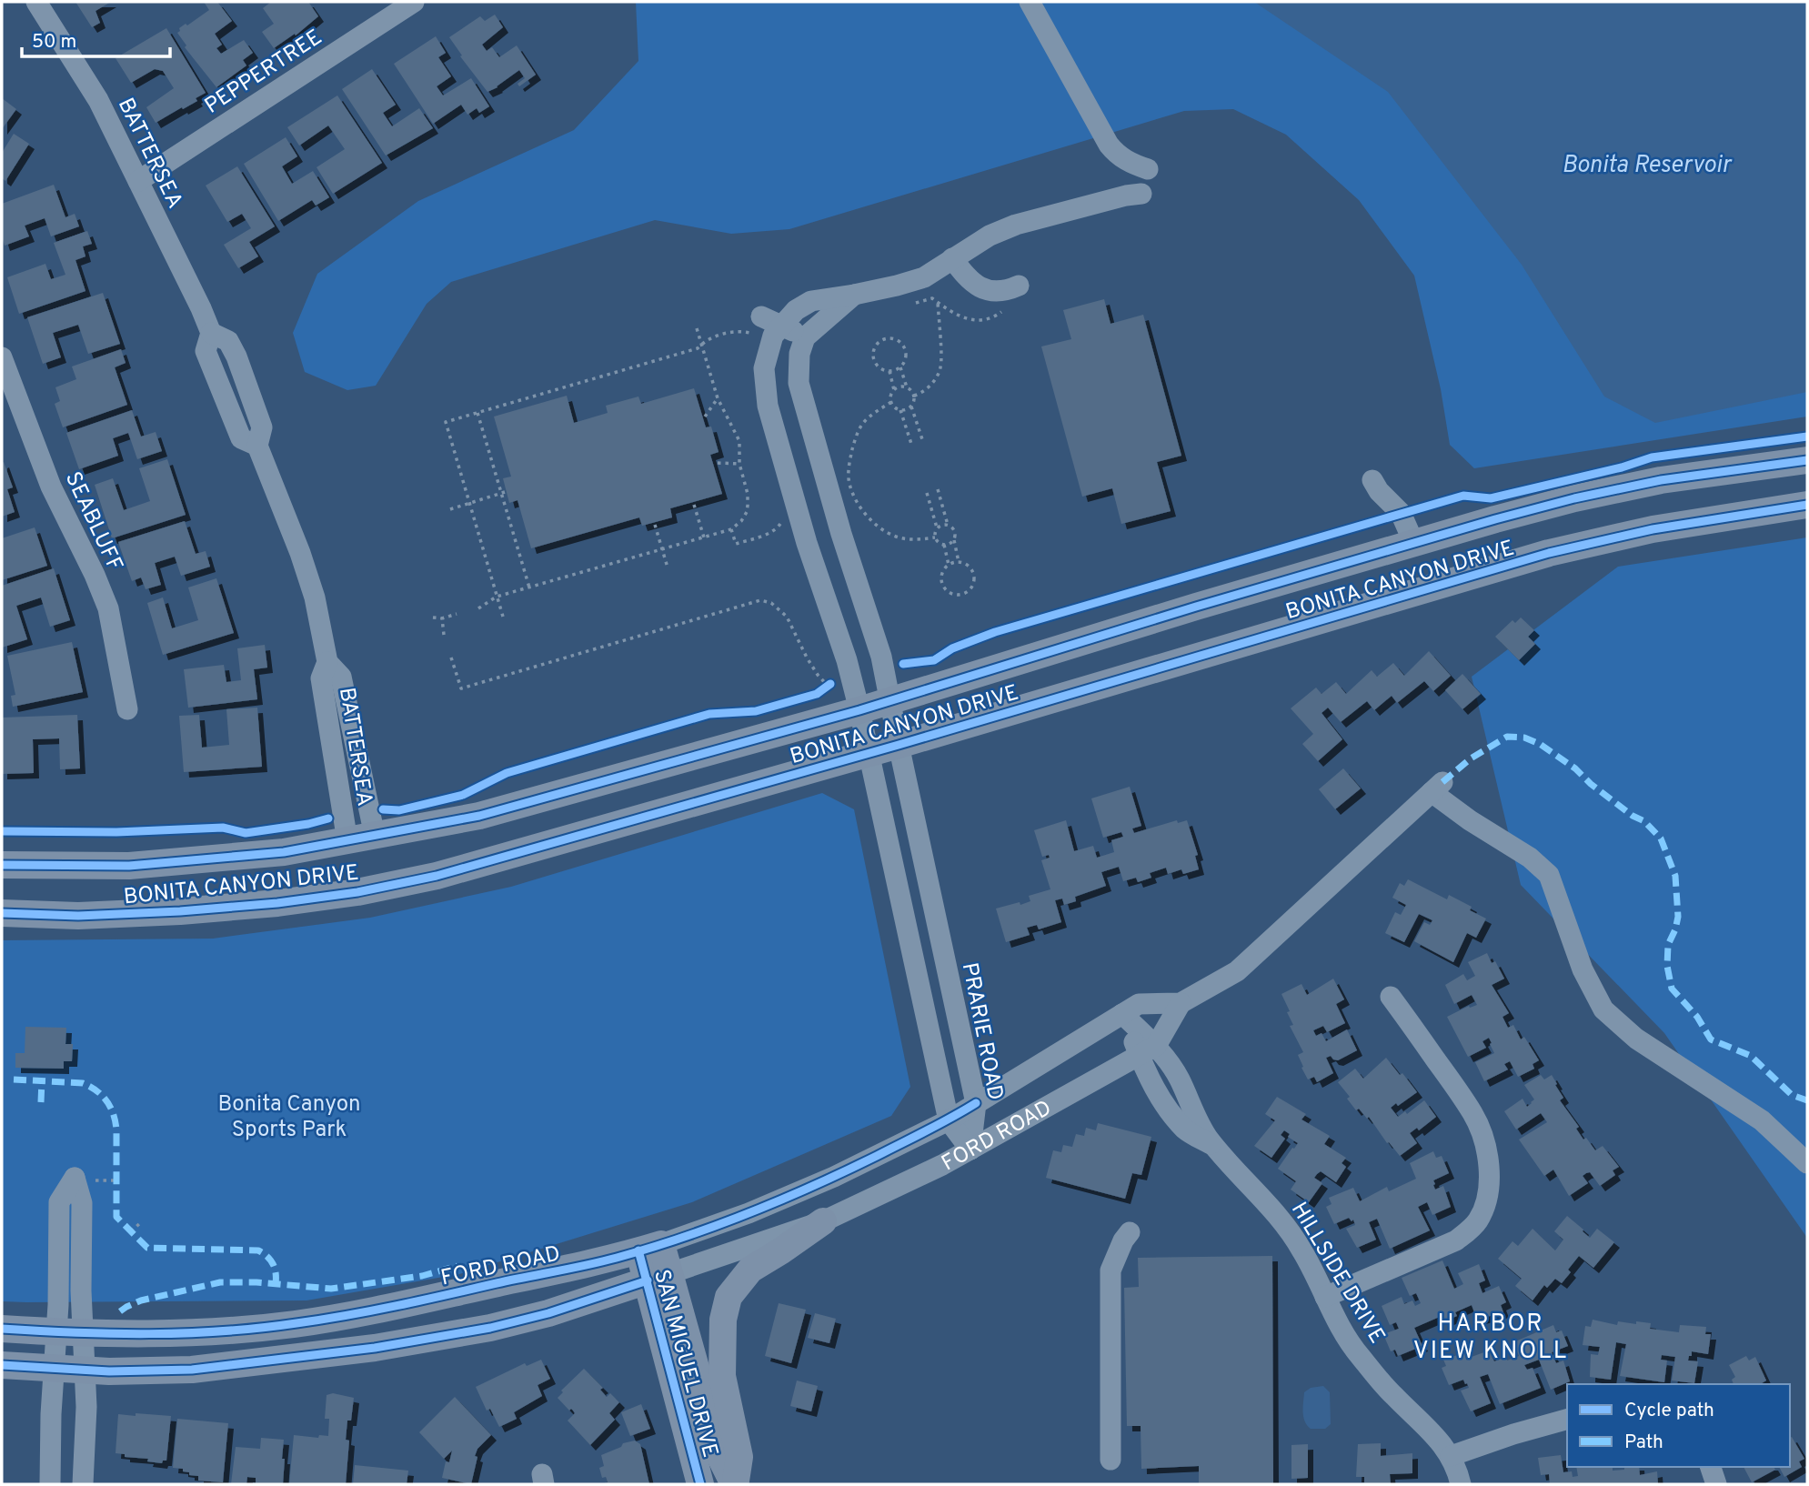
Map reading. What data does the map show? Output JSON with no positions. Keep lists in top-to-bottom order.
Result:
{
  "streets": {
    "main road": ["BONITA CANYON DRIVE", "FORD ROAD", "SAN MIGUEL DRIVE"],
    "street": [
      "PEPPERTREE",
      "BATTERSEA",
      "SEABLUFF",
      "PRARIE ROAD",
      "HILLSIDE DRIVE"
    ]
  },
  "crossings": [
    ["PEPPERTREE", "BATTERSEA"],
    ["BATTERSEA", "BONITA CANYON DRIVE"],
    ["BONITA CANYON DRIVE", "PRARIE ROAD"],
    ["PRARIE ROAD", "FORD ROAD"],
    ["FORD ROAD", "HILLSIDE DRIVE"],
    ["FORD ROAD", "SAN MIGUEL DRIVE"]
  ],
  "districts": ["HARBOR VIEW KNOLL"],
  "water": ["Bonita Reservoir"],
  "parks": ["Bonita Canyon Sports Park"],
  "legend": ["Cycle path", "Path"],
  "scale_bar": "50 m"
}
